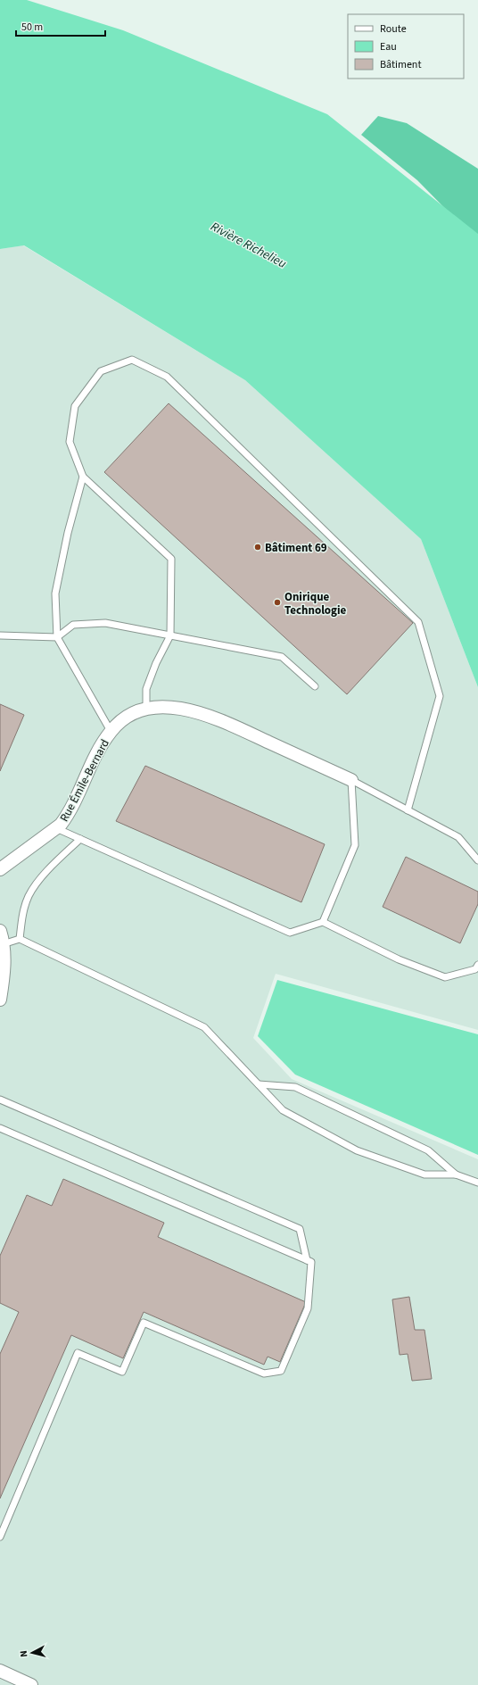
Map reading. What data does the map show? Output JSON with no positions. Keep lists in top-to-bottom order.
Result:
{
  "streets": {
    "street": ["Rue Émile-Bernard"]
  },
  "water": ["Rivière Richelieu"],
  "places": ["Bâtiment 69", "Onirique Technologie"],
  "legend": ["Route", "Eau", "Bâtiment"],
  "scale_bar": "50 m",
  "north": "left"
}
